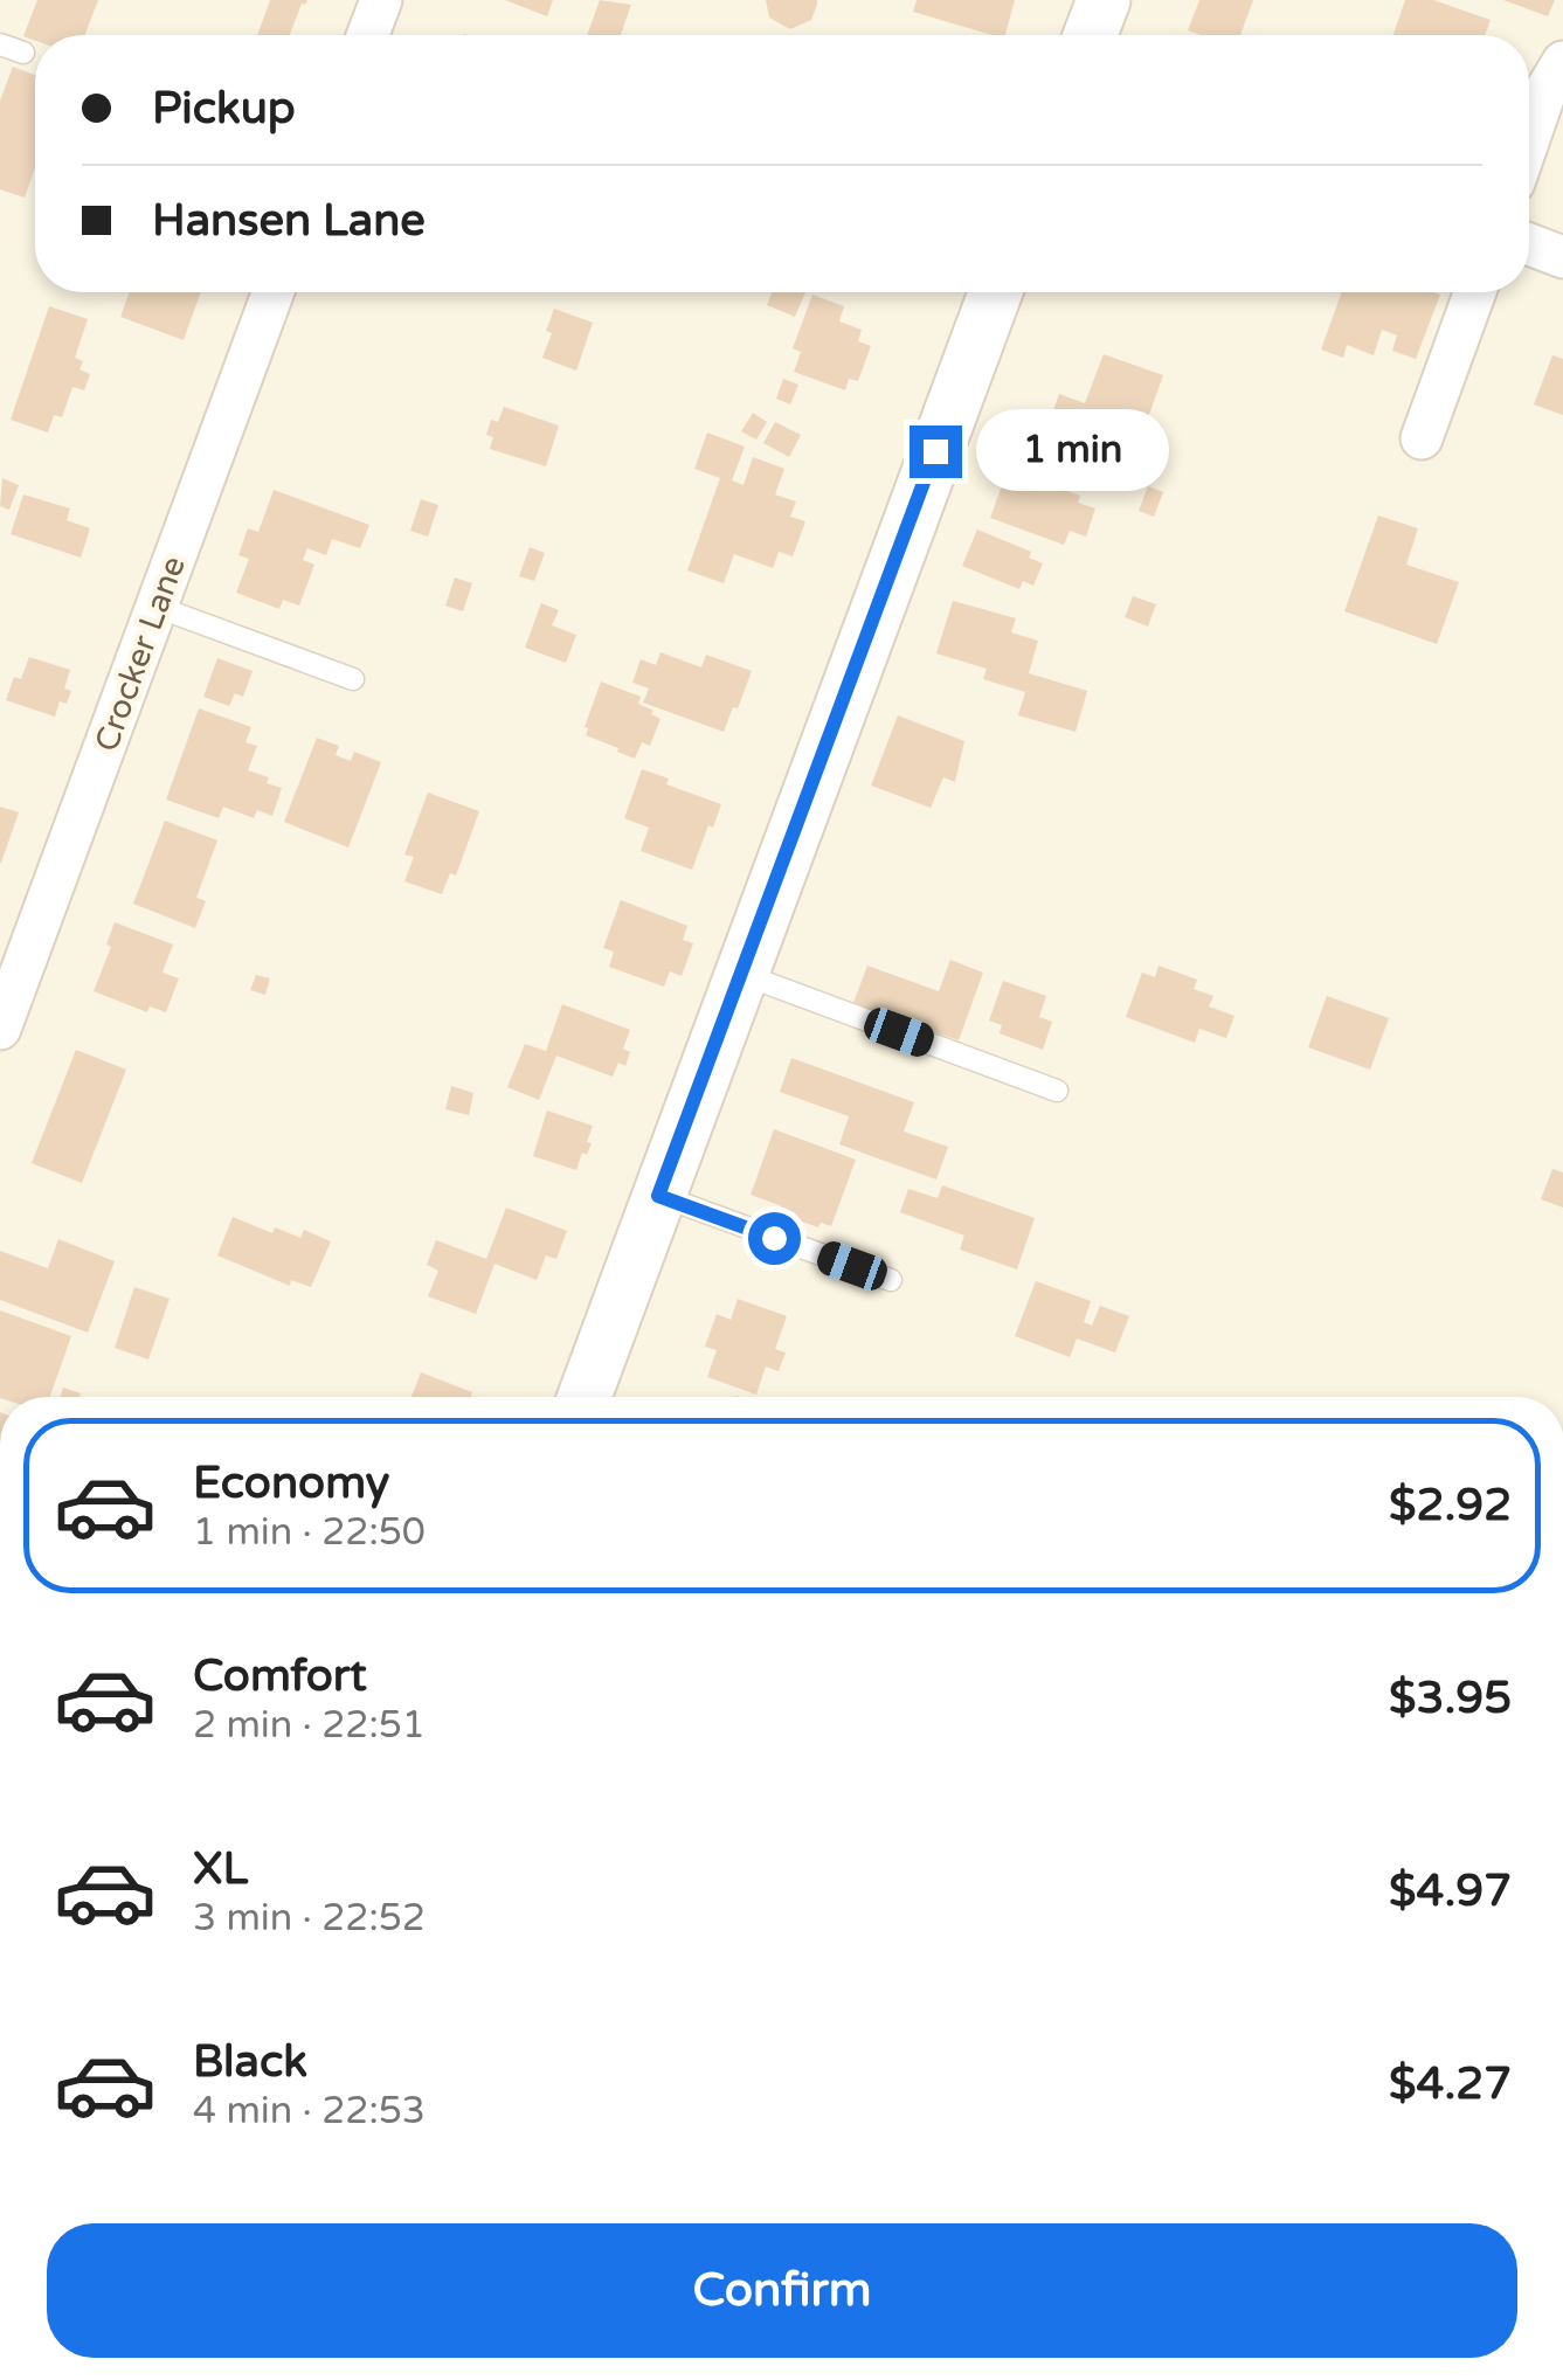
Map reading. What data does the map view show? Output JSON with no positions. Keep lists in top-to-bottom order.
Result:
{
  "streets": {
    "street": ["Crocker Lane"]
  },
  "page": {
    "banner": ["Pickup", "Hansen Lane"],
    "bubble": "1 min",
    "list": [
      {
        "name": "Economy",
        "note": "1 min · 22:50",
        "value": "$2.92"
      },
      {
        "name": "Comfort",
        "note": "2 min · 22:51",
        "value": "$3.95"
      },
      {
        "name": "XL",
        "note": "3 min · 22:52",
        "value": "$4.97"
      },
      {
        "name": "Black",
        "note": "4 min · 22:53",
        "value": "$4.27"
      }
    ],
    "buttons": "Confirm"
  }
}
